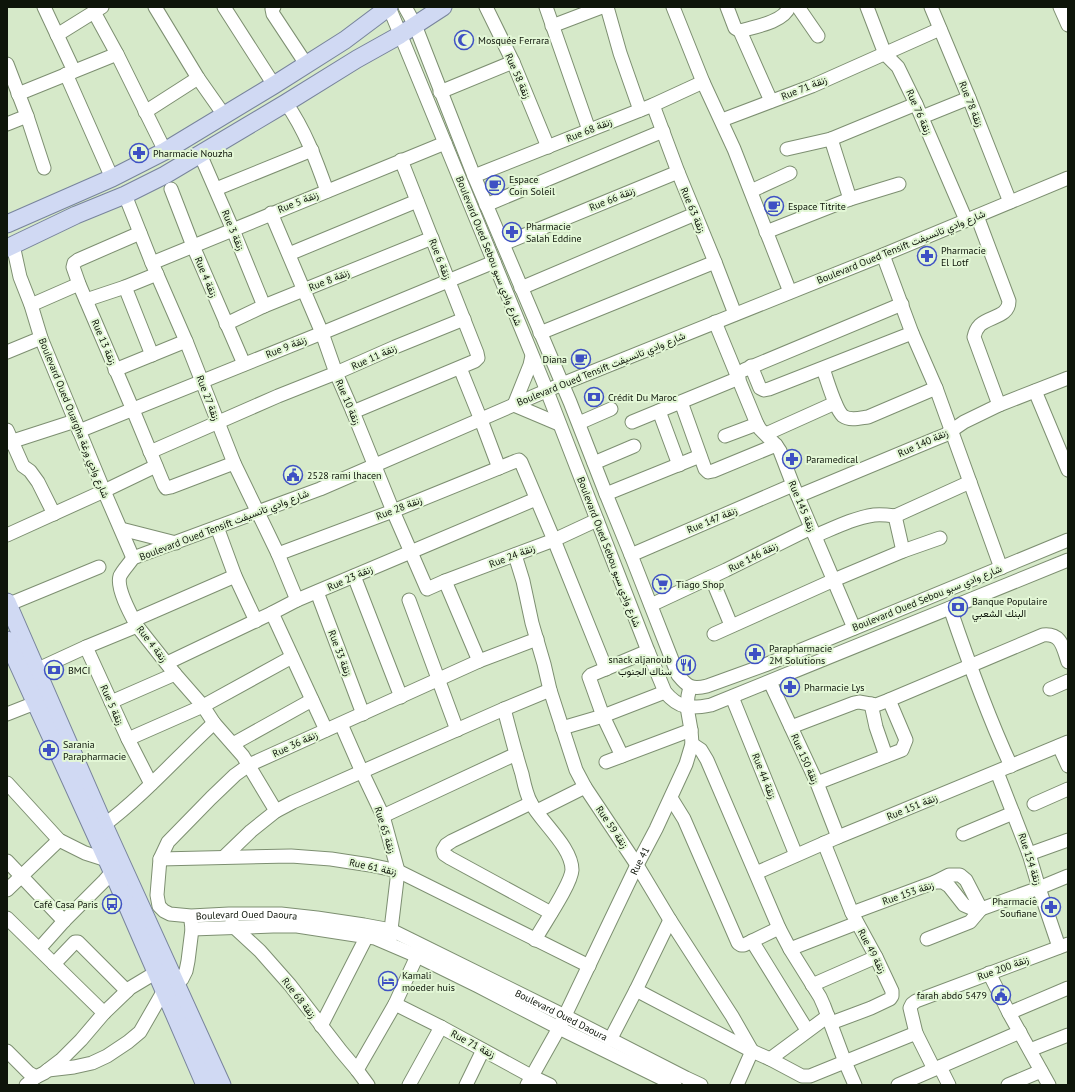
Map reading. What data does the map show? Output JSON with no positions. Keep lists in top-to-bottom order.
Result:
{
  "streets": {
    "street": [
      "Rue 58 زنقة",
      "Rue 71 زنقة",
      "Rue 78 زنقة",
      "Rue 76 زنقة",
      "Rue 68 زنقة",
      "Rue 66 زنقة",
      "Rue 5 زنقة",
      "Rue 63 زنقة",
      "Rue 3 زنقة",
      "Boulevard Oued Tensift شارع وادي تانسيفت",
      "Boulevard Oued Sebou شارع وادي سبو",
      "Rue 6 زنقة",
      "Rue 4 زنقة",
      "Rue 8 زنقة",
      "Rue 13 زنقة",
      "Rue 9 زنقة",
      "Rue 11 زنقة",
      "Rue 27 زنقة",
      "Rue 10 زنقة",
      "Boulevard Oued Ouargha شارع وادي ورغة",
      "Rue 140 زنقة",
      "Rue 145 زنقة",
      "Rue 28 زنقة",
      "Rue 147 زنقة",
      "Rue 24 زنقة",
      "Rue 146 زنقة",
      "Rue 23 زنقة",
      "Rue 33 زنقة",
      "Rue 36 زنقة",
      "Rue 150 زنقة",
      "Rue 44 زنقة",
      "Rue 151 زنقة",
      "Rue 59 زنقة",
      "Rue 65 زنقة",
      "Rue 154 زنقة",
      "Rue 41",
      "Rue 61 زنقة",
      "Rue 153 زنقة",
      "Boulevard Oued Daoura",
      "Rue 49 زنقة",
      "Rue 200 زنقة"
    ]
  },
  "crossings": [
    ["Rue 58 زنقة", "Rue 68 زنقة"],
    ["Rue 71 زنقة", "Rue 78 زنقة"],
    ["Rue 71 زنقة", "Rue 76 زنقة"],
    ["Rue 71 زنقة", "Rue 41"],
    ["Rue 78 زنقة", "Boulevard Oued Tensift شارع وادي تانسيفت"],
    ["Rue 76 زنقة", "Boulevard Oued Tensift شارع وادي تانسيفت"],
    ["Rue 76 زنقة", "Rue 140 زنقة"],
    ["Rue 68 زنقة", "Rue 63 زنقة"],
    ["Rue 68 زنقة", "Boulevard Oued Sebou شارع وادي سبو"],
    ["Rue 68 زنقة", "Boulevard Oued Daoura"],
    ["Rue 66 زنقة", "Rue 63 زنقة"],
    ["Rue 66 زنقة", "Boulevard Oued Sebou شارع وادي سبو"],
    ["Rue 5 زنقة", "Rue 3 زنقة"],
    ["Rue 5 زنقة", "Boulevard Oued Sebou شارع وادي سبو"],
    ["Rue 5 زنقة", "Rue 6 زنقة"],
    ["Rue 5 زنقة", "Rue 4 زنقة"],
    ["Rue 5 زنقة", "Rue 13 زنقة"],
    ["Rue 5 زنقة", "Rue 27 زنقة"],
    ["Rue 5 زنقة", "Rue 10 زنقة"],
    ["Rue 63 زنقة", "Boulevard Oued Tensift شارع وادي تانسيفت"],
    ["Rue 3 زنقة", "Rue 8 زنقة"],
    ["Boulevard Oued Tensift شارع وادي تانسيفت", "Boulevard Oued Sebou شارع وادي سبو"],
    ["Boulevard Oued Tensift شارع وادي تانسيفت", "Rue 4 زنقة"],
    ["Boulevard Oued Tensift شارع وادي تانسيفت", "Rue 27 زنقة"],
    ["Boulevard Oued Tensift شارع وادي تانسيفت", "Rue 10 زنقة"],
    ["Boulevard Oued Tensift شارع وادي تانسيفت", "Boulevard Oued Ouargha شارع وادي ورغة"],
    ["Boulevard Oued Tensift شارع وادي تانسيفت", "Rue 145 زنقة"],
    ["Boulevard Oued Sebou شارع وادي سبو", "Rue 9 زنقة"],
    ["Boulevard Oued Sebou شارع وادي سبو", "Rue 145 زنقة"],
    ["Boulevard Oued Sebou شارع وادي سبو", "Rue 147 زنقة"],
    ["Boulevard Oued Sebou شارع وادي سبو", "Rue 24 زنقة"],
    ["Boulevard Oued Sebou شارع وادي سبو", "Rue 146 زنقة"],
    ["Boulevard Oued Sebou شارع وادي سبو", "Rue 150 زنقة"],
    ["Boulevard Oued Sebou شارع وادي سبو", "Rue 44 زنقة"],
    ["Boulevard Oued Sebou شارع وادي سبو", "Rue 41"],
    ["Rue 6 زنقة", "Rue 8 زنقة"],
    ["Rue 6 زنقة", "Rue 9 زنقة"],
    ["Rue 6 زنقة", "Rue 11 زنقة"],
    ["Rue 4 زنقة", "Rue 8 زنقة"],
    ["Rue 4 زنقة", "Rue 9 زنقة"],
    ["Rue 4 زنقة", "Boulevard Oued Ouargha شارع وادي ورغة"],
    ["Rue 4 زنقة", "Rue 23 زنقة"],
    ["Rue 4 زنقة", "Rue 36 زنقة"],
    ["Rue 8 زنقة", "Rue 10 زنقة"],
    ["Rue 13 زنقة", "Rue 9 زنقة"],
    ["Rue 13 زنقة", "Rue 11 زنقة"],
    ["Rue 13 زنقة", "Rue 27 زنقة"],
    ["Rue 9 زنقة", "Rue 27 زنقة"],
    ["Rue 9 زنقة", "Rue 10 زنقة"],
    ["Rue 9 زنقة", "Boulevard Oued Ouargha شارع وادي ورغة"],
    ["Rue 11 زنقة", "Rue 27 زنقة"],
    ["Rue 11 زنقة", "Rue 10 زنقة"],
    ["Rue 27 زنقة", "Rue 28 زنقة"],
    ["Rue 27 زنقة", "Rue 23 زنقة"],
    ["Rue 10 زنقة", "Rue 28 زنقة"],
    ["Rue 10 زنقة", "Rue 24 زنقة"],
    ["Rue 10 زنقة", "Rue 23 زنقة"],
    ["Rue 140 زنقة", "Rue 145 زنقة"],
    ["Rue 140 زنقة", "Rue 147 زنقة"],
    ["Rue 145 زنقة", "Rue 147 زنقة"],
    ["Rue 145 زنقة", "Rue 146 زنقة"],
    ["Rue 28 زنقة", "Rue 23 زنقة"],
    ["Rue 24 زنقة", "Rue 59 زنقة"],
    ["Rue 23 زنقة", "Rue 33 زنقة"],
    ["Rue 33 زنقة", "Rue 36 زنقة"],
    ["Rue 36 زنقة", "Rue 59 زنقة"],
    ["Rue 36 زنقة", "Rue 65 زنقة"],
    ["Rue 36 زنقة", "Rue 61 زنقة"],
    ["Rue 36 زنقة", "Boulevard Oued Daoura"],
    ["Rue 150 زنقة", "Rue 151 زنقة"],
    ["Rue 44 زنقة", "Rue 151 زنقة"],
    ["Rue 151 زنقة", "Rue 154 زنقة"],
    ["Rue 151 زنقة", "Rue 49 زنقة"],
    ["Rue 59 زنقة", "Rue 41"],
    ["Rue 65 زنقة", "Rue 61 زنقة"],
    ["Rue 65 زنقة", "Boulevard Oued Daoura"],
    ["Rue 154 زنقة", "Rue 200 زنقة"],
    ["Rue 41", "Rue 61 زنقة"],
    ["Rue 41", "Boulevard Oued Daoura"],
    ["Rue 153 زنقة", "Rue 49 زنقة"]
  ],
  "places": {
    "mosque": ["Mosquée Ferrara"],
    "pharmacy": [
      "Pharmacie Nouzha",
      "Pharmacie Salah Eddine",
      "Pharmacie El Lotf",
      "Paramedical",
      "Parapharmacie 2M Solutions",
      "Pharmacie Lys",
      "Sarania Parapharmacie",
      "Pharmacie Soufiane"
    ],
    "cafe": ["Espace Coin Soleil", "Espace Titrite", "Diana"],
    "bank": ["Crédit Du Maroc", "Banque Populaire البنك الشعبي", "BMCI"],
    "public building": ["2528 rami lhacen", "farah abdo 5479"],
    "supermarket": ["Tiago Shop"],
    "restaurant": ["snack aljanoub سناك الجنوب"],
    "bus stop": ["Café Casa Paris"],
    "hotel": ["Kamali moeder huis"]
  }
}
